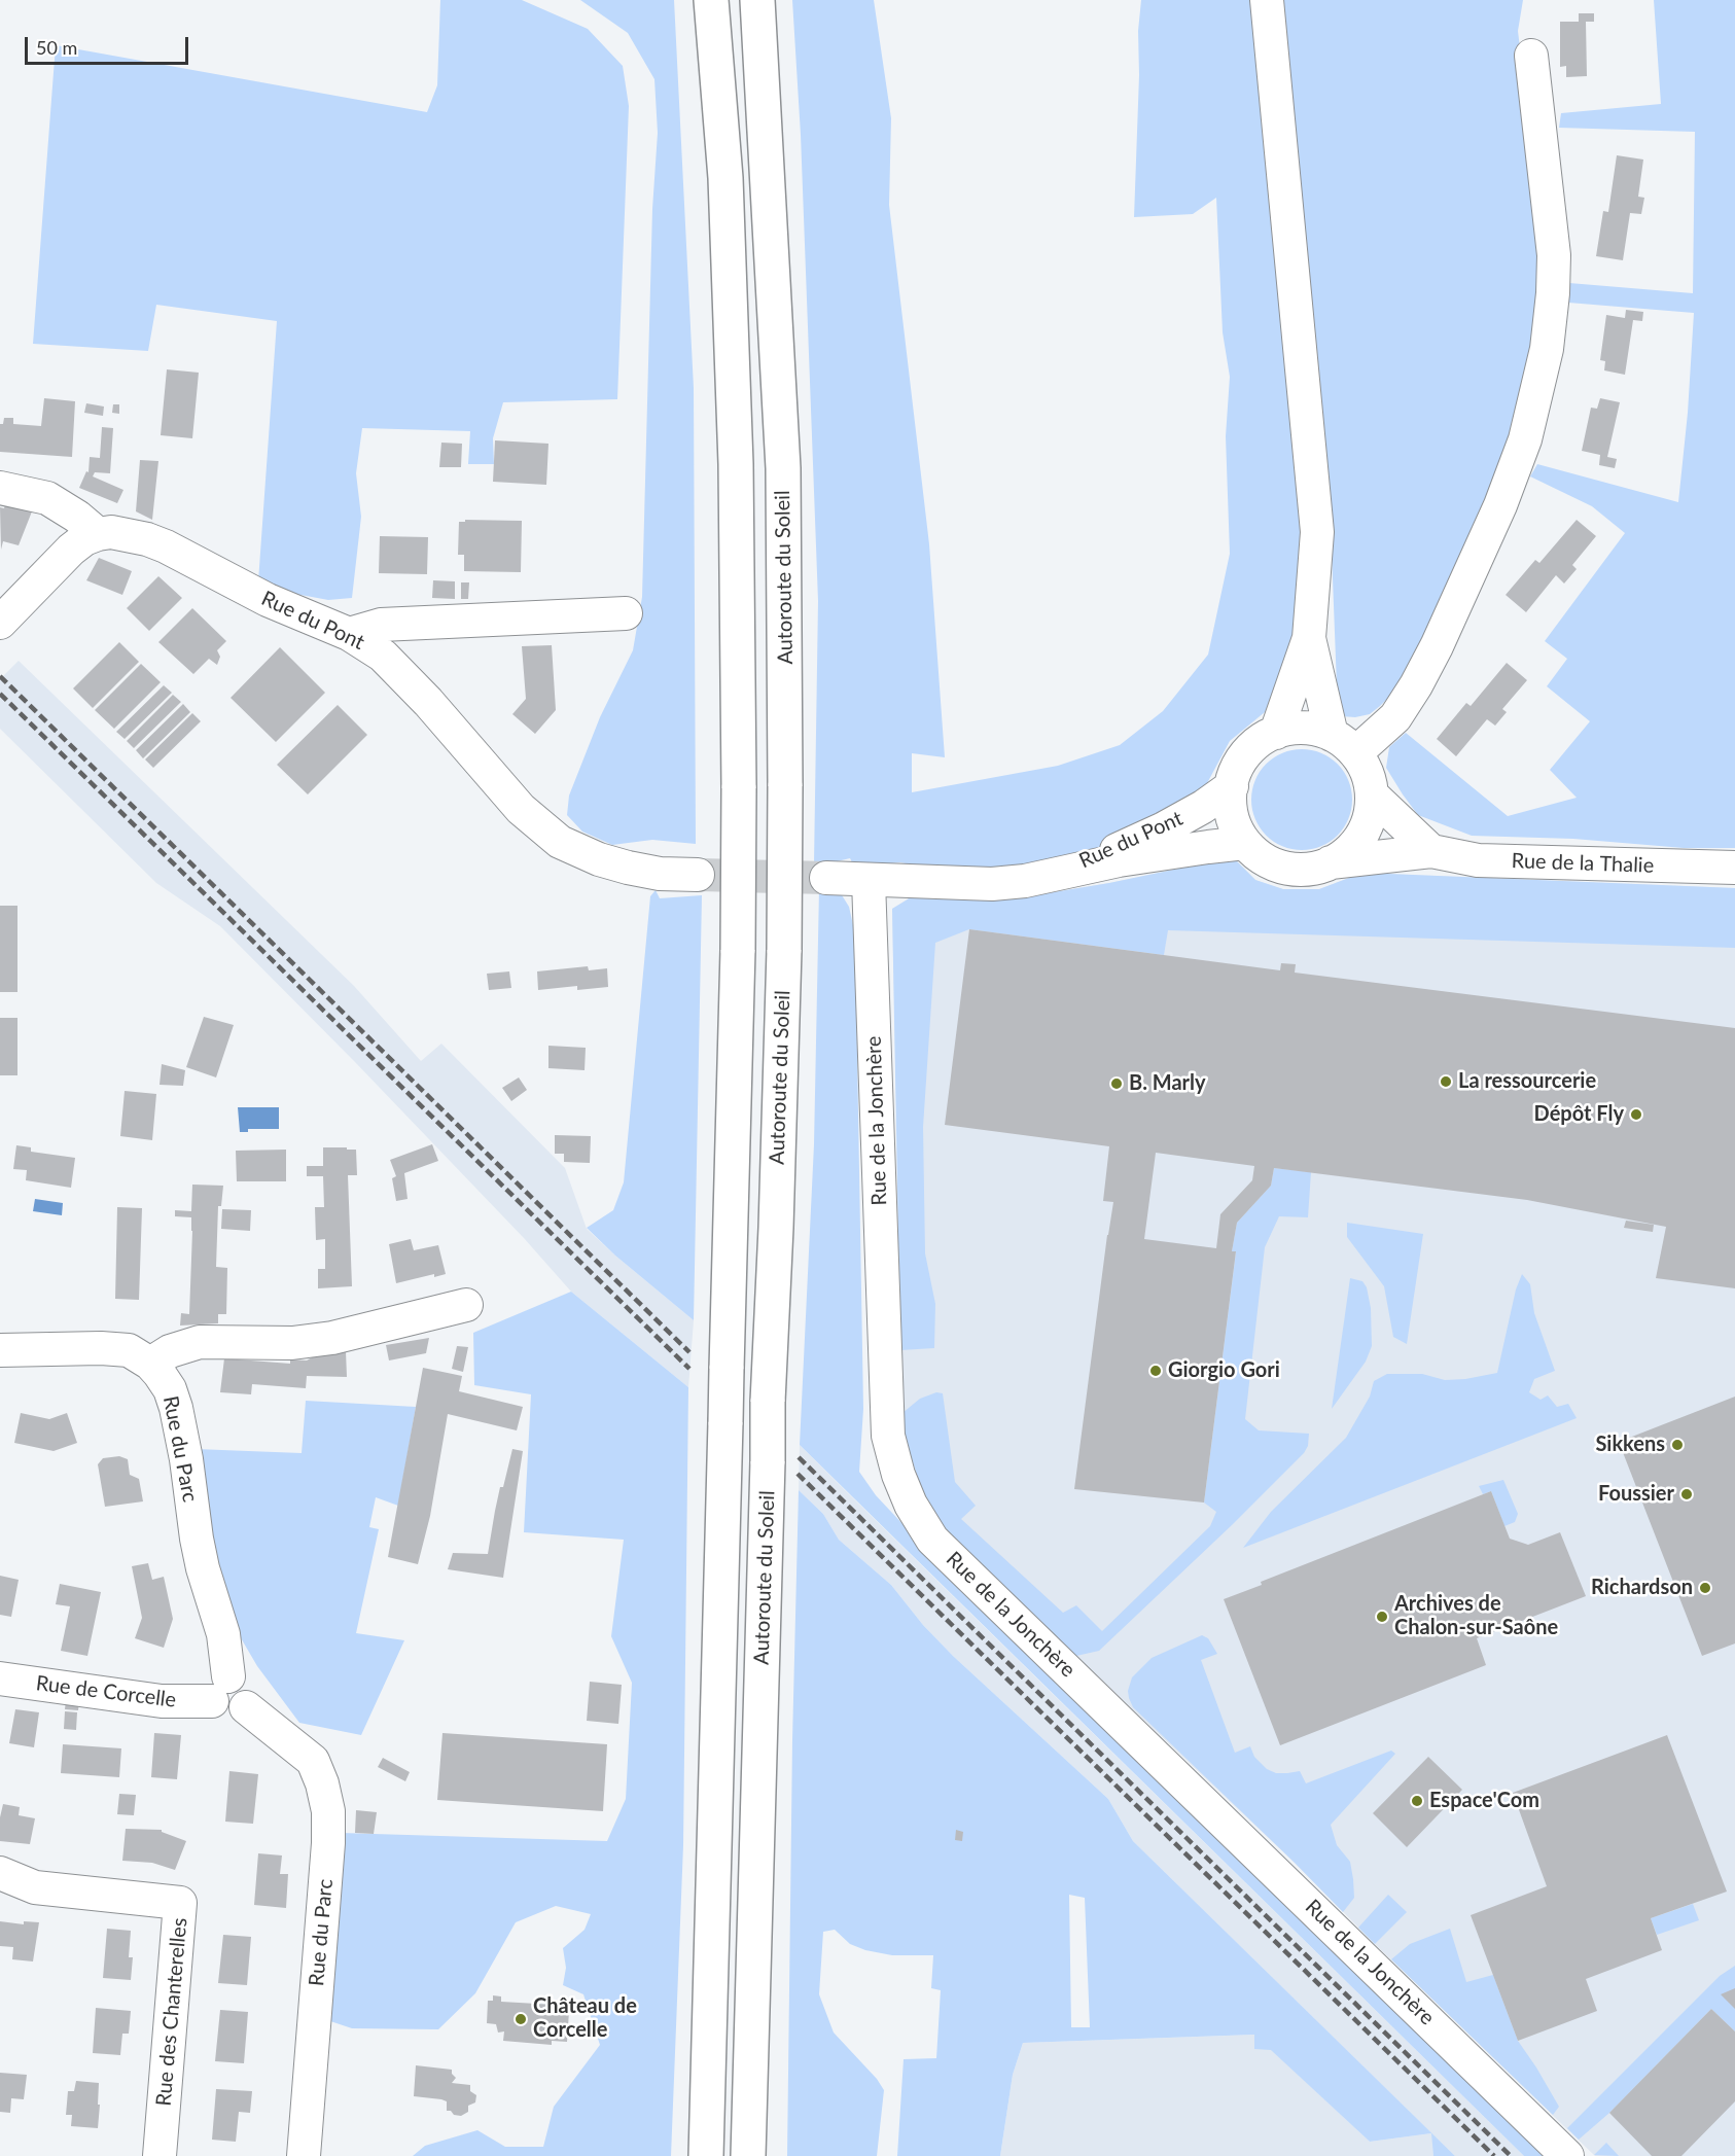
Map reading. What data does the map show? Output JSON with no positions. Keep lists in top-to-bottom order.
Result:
{
  "streets": {
    "highway": ["Autoroute du Soleil"],
    "street": [
      "Rue du Pont",
      "Rue de la Thalie",
      "Rue de la Jonchère",
      "Rue du Parc",
      "Rue de Corcelle",
      "Rue des Chanterelles"
    ]
  },
  "crossings": [
    ["Rue du Pont", "Rue de la Thalie"],
    ["Rue du Pont", "Rue de la Jonchère"],
    ["Rue du Parc", "Rue de Corcelle"]
  ],
  "places": [
    "La ressourcerie",
    "B. Marly",
    "Dépôt Fly",
    "Giorgio Gori",
    "Sikkens",
    "Foussier",
    "Richardson",
    "Archives de Chalon-sur-Saône",
    "Espace'Com",
    "Château de Corcelle"
  ],
  "scale_bar": "50 m"
}
